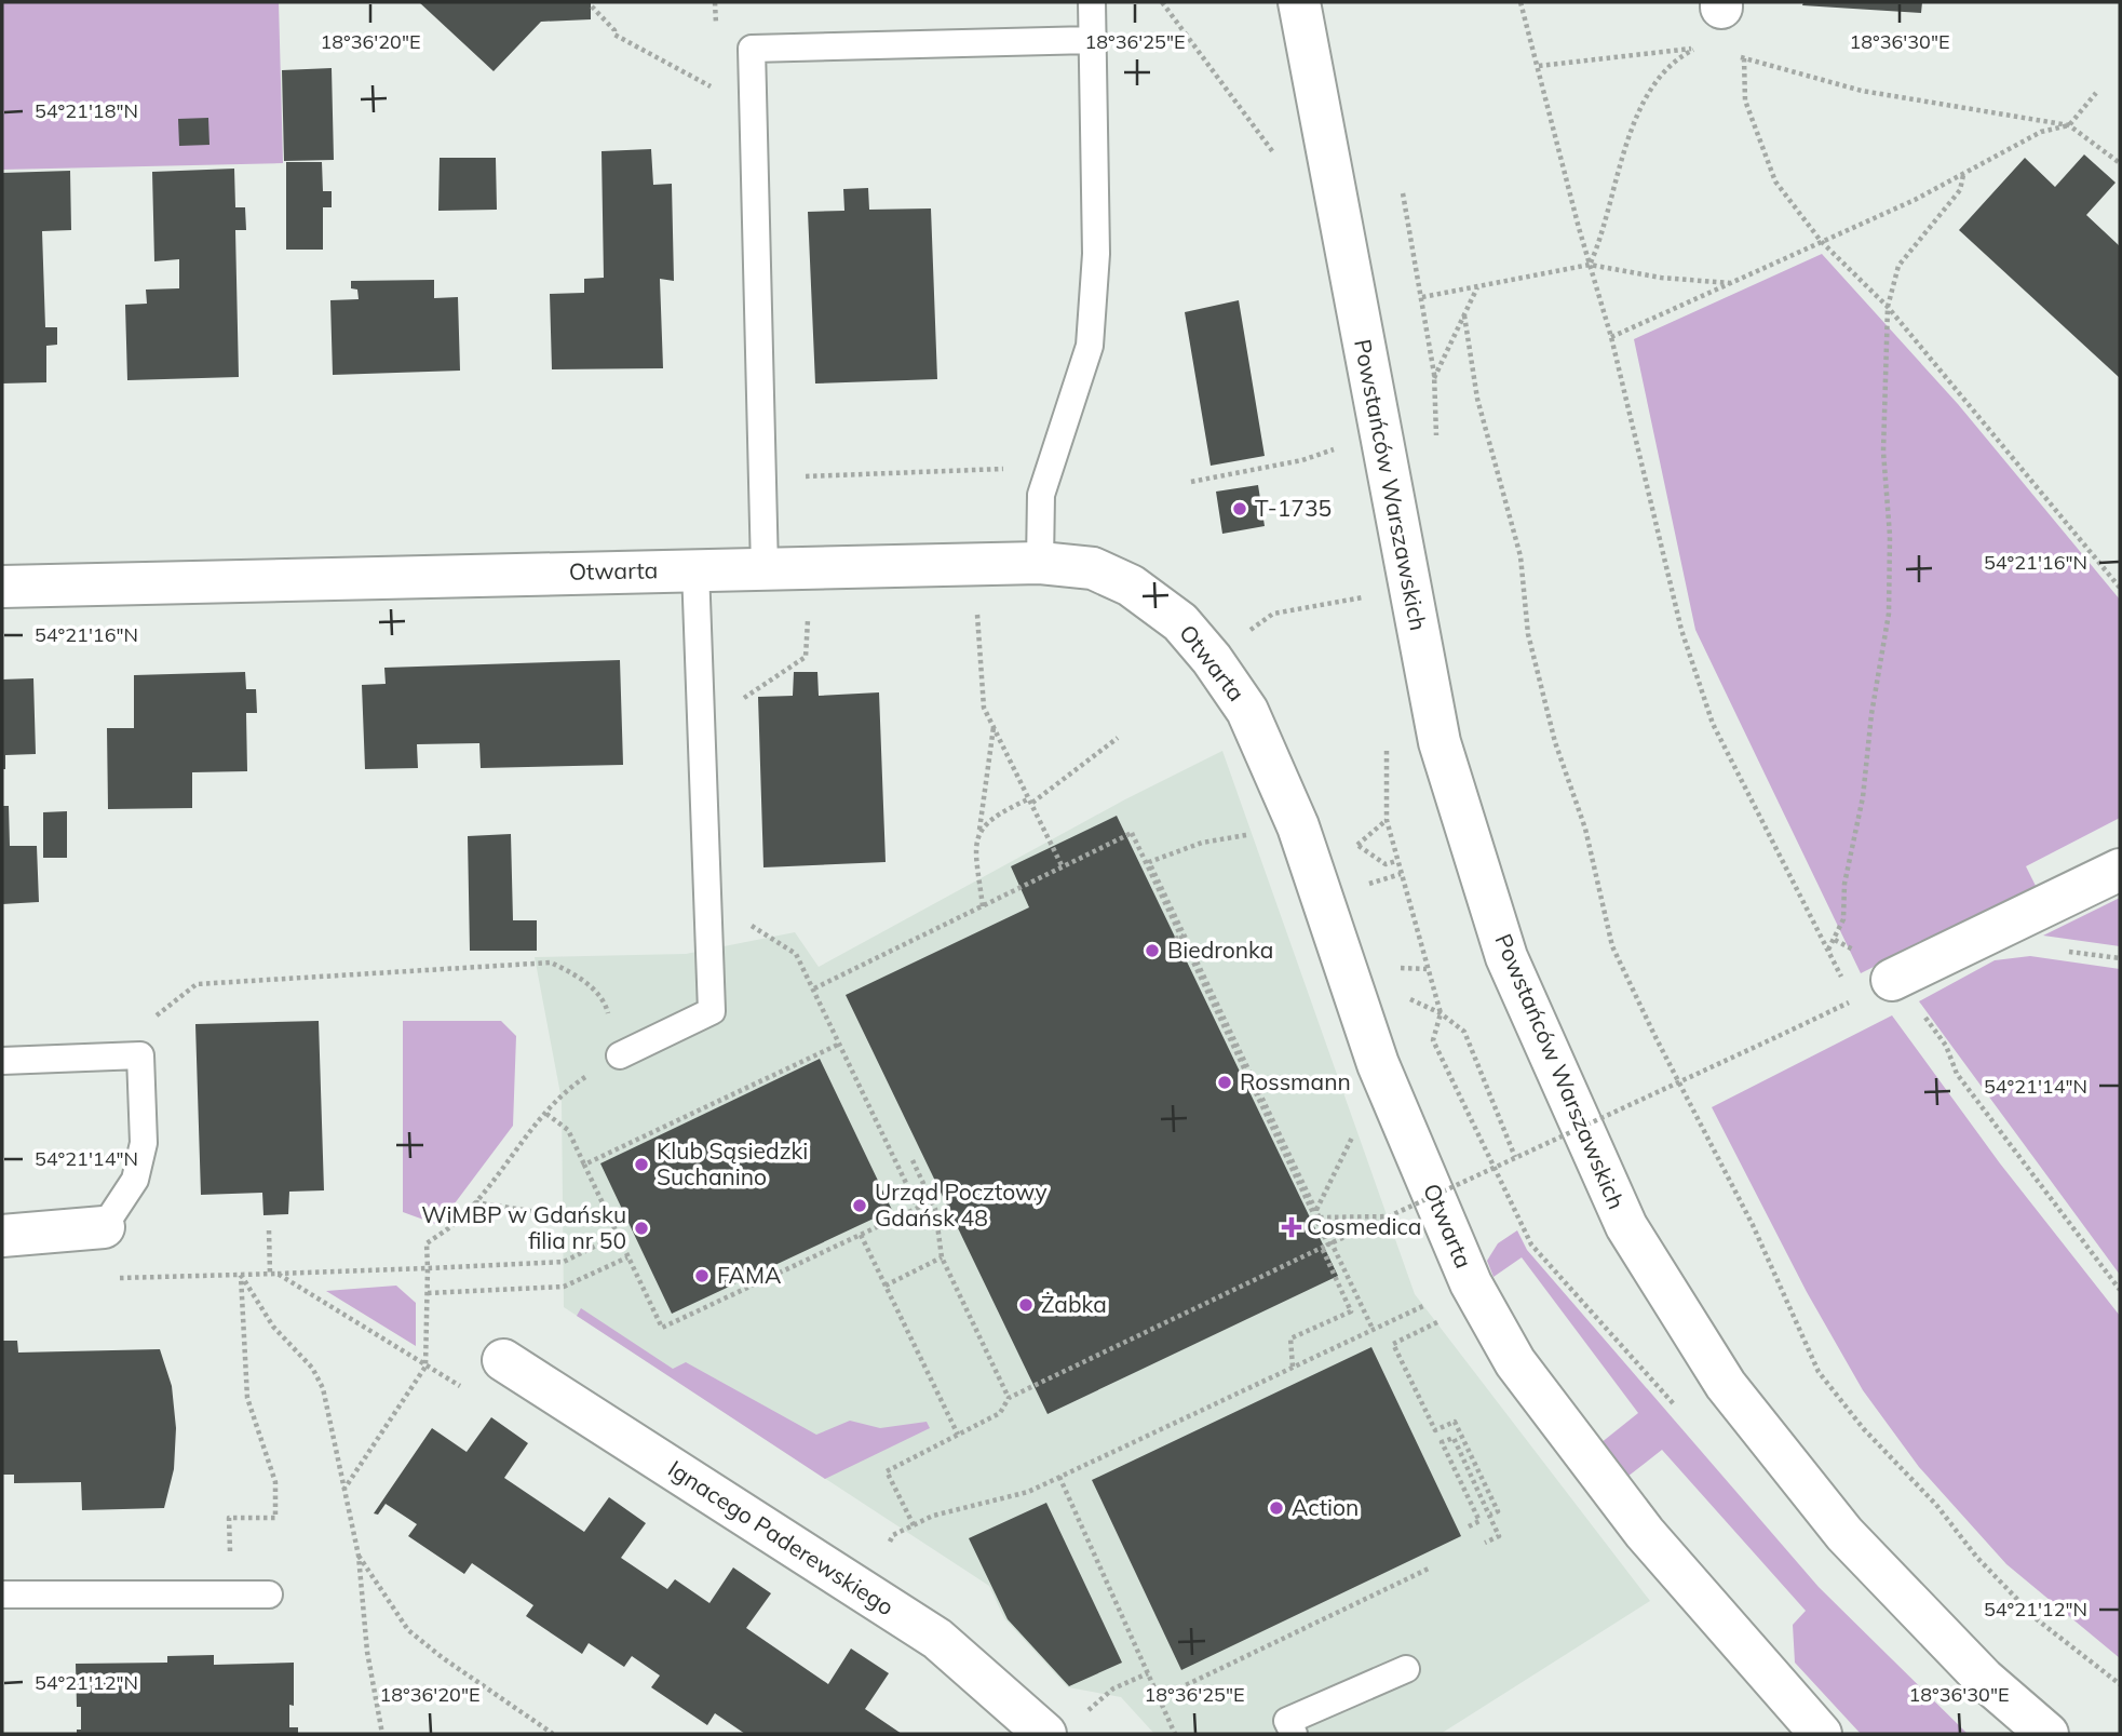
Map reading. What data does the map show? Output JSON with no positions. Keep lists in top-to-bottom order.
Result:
{
  "streets": {
    "street": ["Powstańców Warszawskich", "Otwarta", "Ignacego Paderewskiego"]
  },
  "places": {
    "other": [
      "T-1735",
      "Biedronka",
      "Rossmann",
      "Klub Sąsiedzki Suchanino",
      "Urząd Pocztowy Gdańsk 48",
      "WiMBP w Gdańsku filia nr 50",
      "FAMA",
      "Żabka",
      "Action"
    ],
    "health": ["Cosmedica"]
  },
  "coordinates": [
    "18°36'20\"E",
    "18°36'25\"E",
    "18°36'30\"E",
    "54°21'18\"N",
    "54°21'16\"N",
    "54°21'14\"N",
    "54°21'12\"N"
  ]
}
